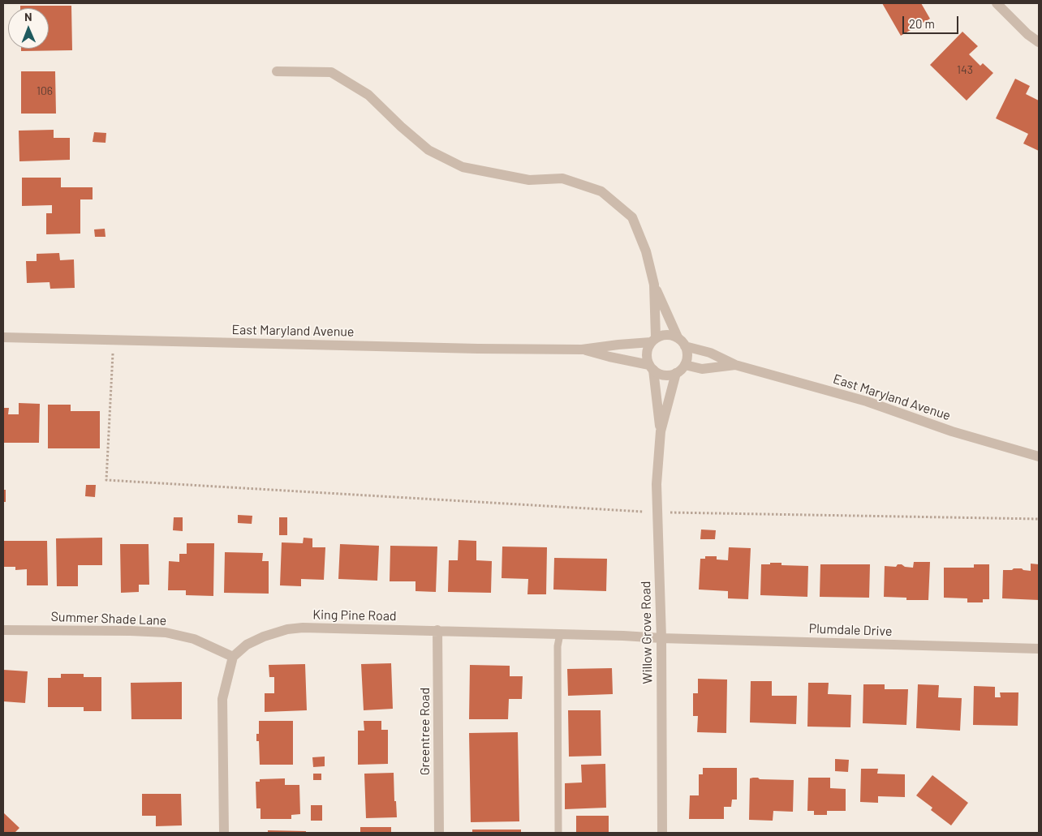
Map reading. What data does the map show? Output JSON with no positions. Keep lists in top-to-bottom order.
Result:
{
  "streets": {
    "street": [
      "East Maryland Avenue",
      "King Pine Road",
      "Summer Shade Lane",
      "Plumdale Drive",
      "Willow Grove Road",
      "Greentree Road"
    ]
  },
  "crossings": [
    ["East Maryland Avenue", "Willow Grove Road"],
    ["King Pine Road", "Summer Shade Lane"],
    ["King Pine Road", "Plumdale Drive"],
    ["King Pine Road", "Willow Grove Road"],
    ["King Pine Road", "Greentree Road"],
    ["Plumdale Drive", "Willow Grove Road"]
  ],
  "house_numbers": ["143", "106"],
  "scale_bar": "20 m",
  "north": "top"
}
